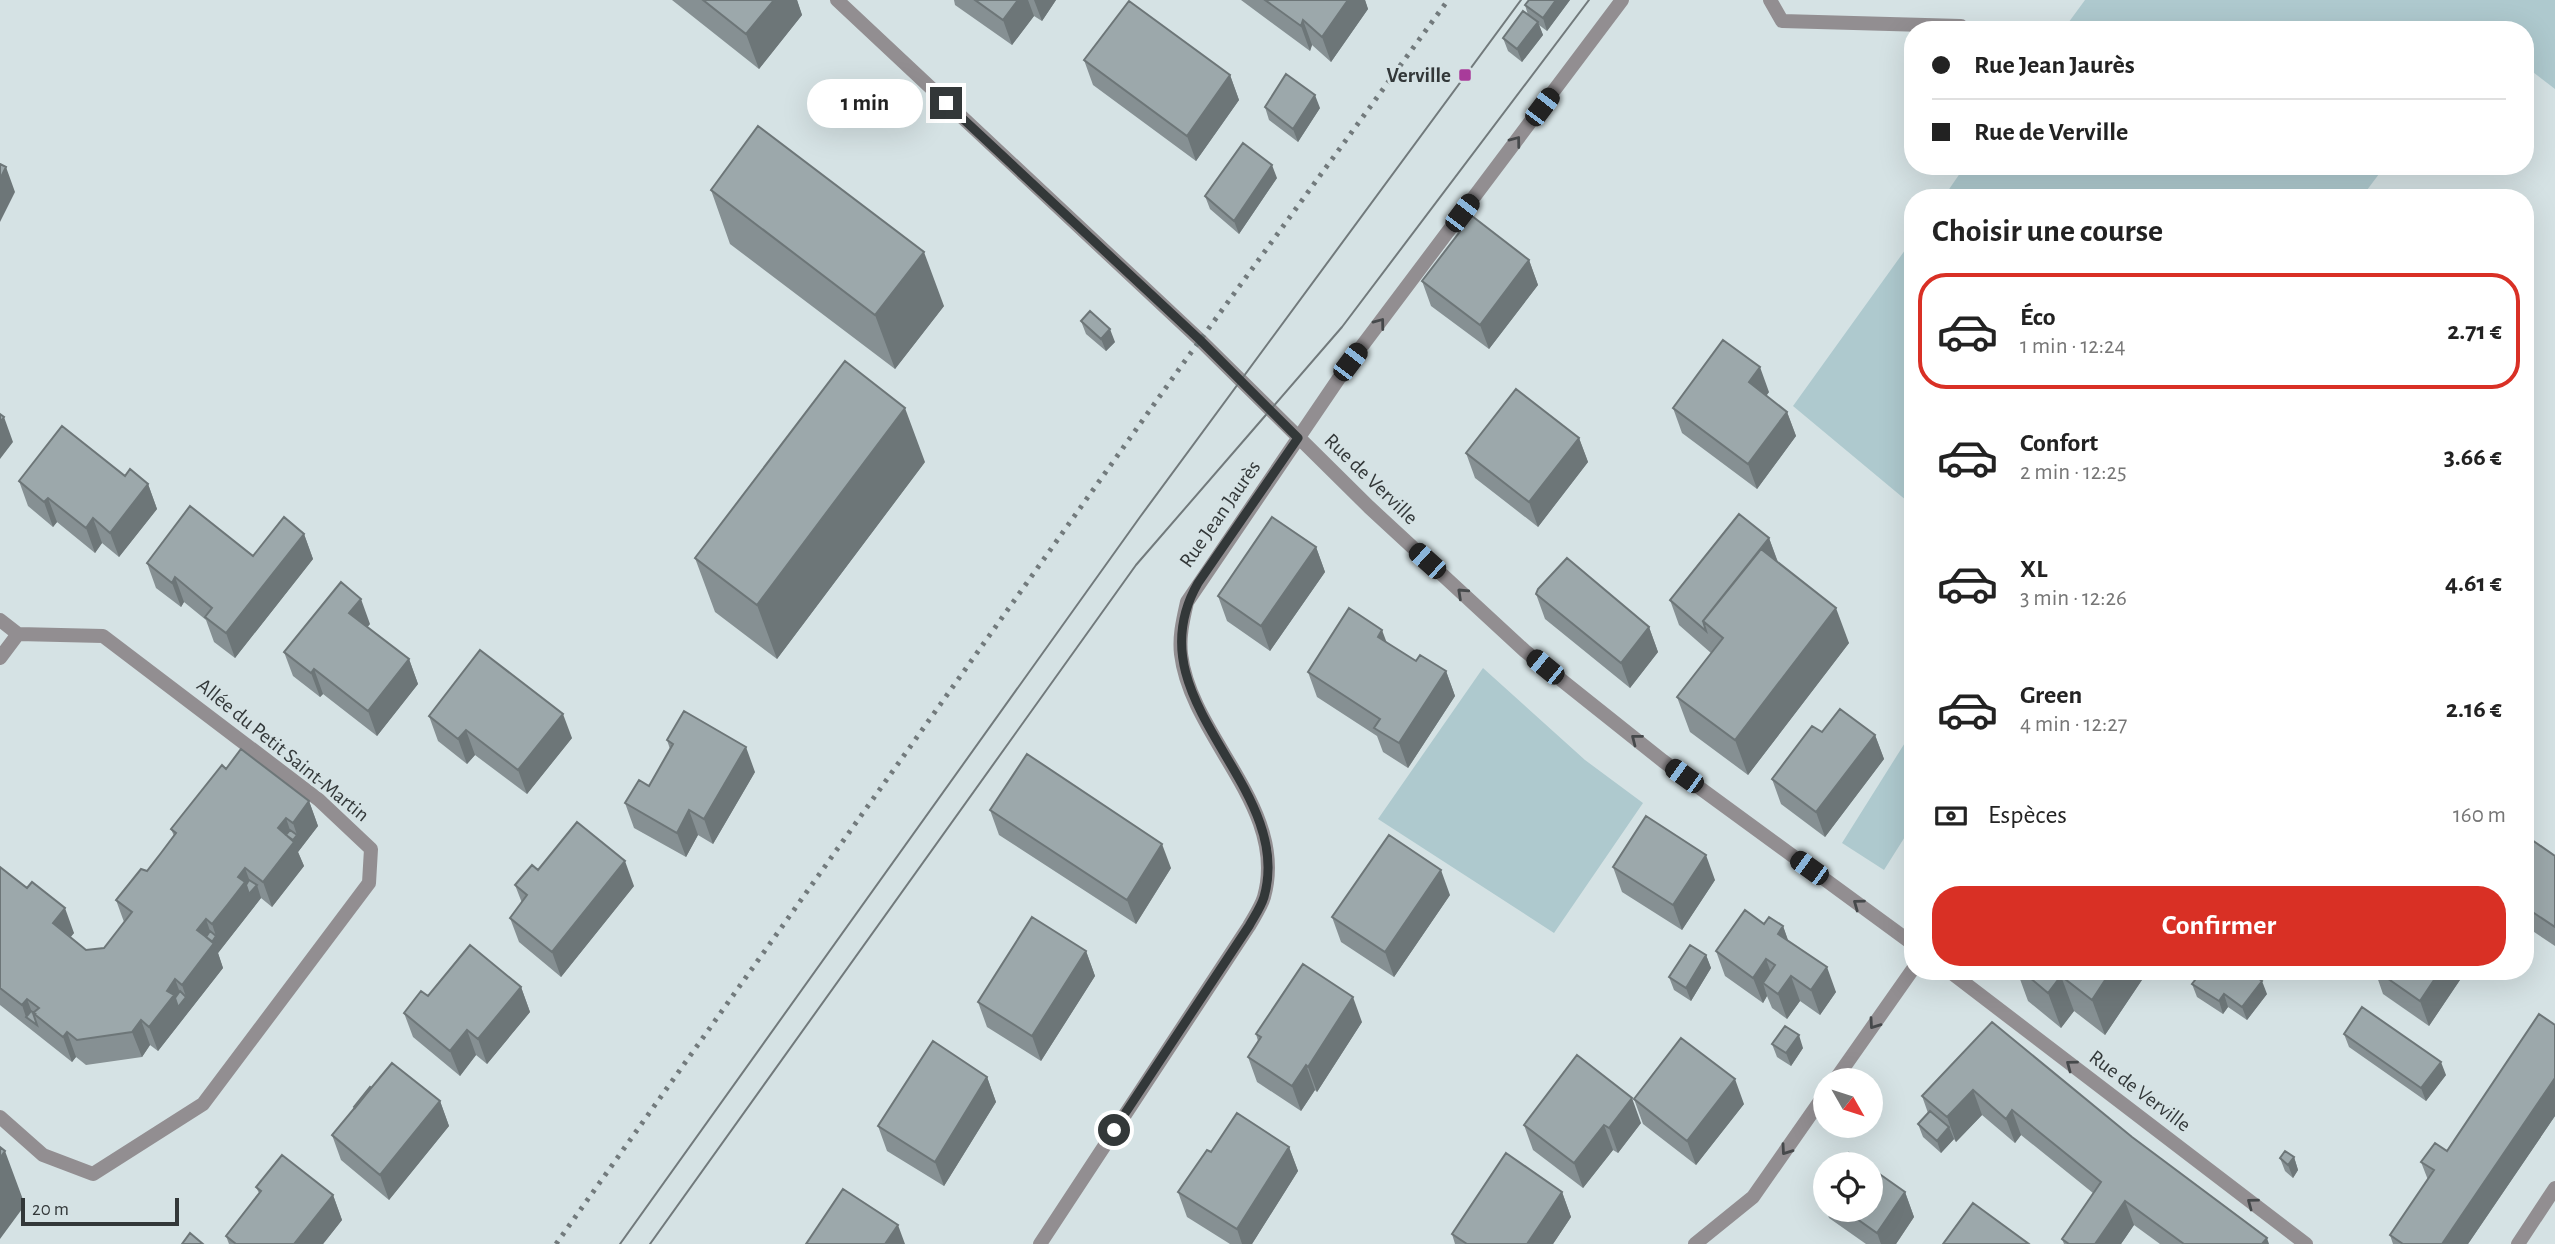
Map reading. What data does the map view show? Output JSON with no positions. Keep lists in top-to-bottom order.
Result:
{
  "streets": {
    "street": ["Rue de Verville", "Rue Jean Jaurès", "Allée du Petit Saint-Martin"]
  },
  "crossings": [
    ["Rue de Verville", "Rue Jean Jaurès"]
  ],
  "one_way": ["Rue de Verville", "Rue Jean Jaurès"],
  "places": {
    "transit": ["Verville"]
  },
  "scale_bar": "20 m",
  "north": "bottom right",
  "page": {
    "banner": ["Rue Jean Jaurès", "Rue de Verville"],
    "bubble": "1 min",
    "heading": "Choisir une course",
    "list": [
      {
        "name": "Éco",
        "note": "1 min · 12:24",
        "value": "2.71 €"
      },
      {
        "name": "Confort",
        "note": "2 min · 12:25",
        "value": "3.66 €"
      },
      {
        "name": "XL",
        "note": "3 min · 12:26",
        "value": "4.61 €"
      },
      {
        "name": "Green",
        "note": "4 min · 12:27",
        "value": "2.16 €"
      }
    ],
    "pay": ["Espèces", "160 m"],
    "buttons": "Confirmer",
    "scale": "20 m"
  }
}
